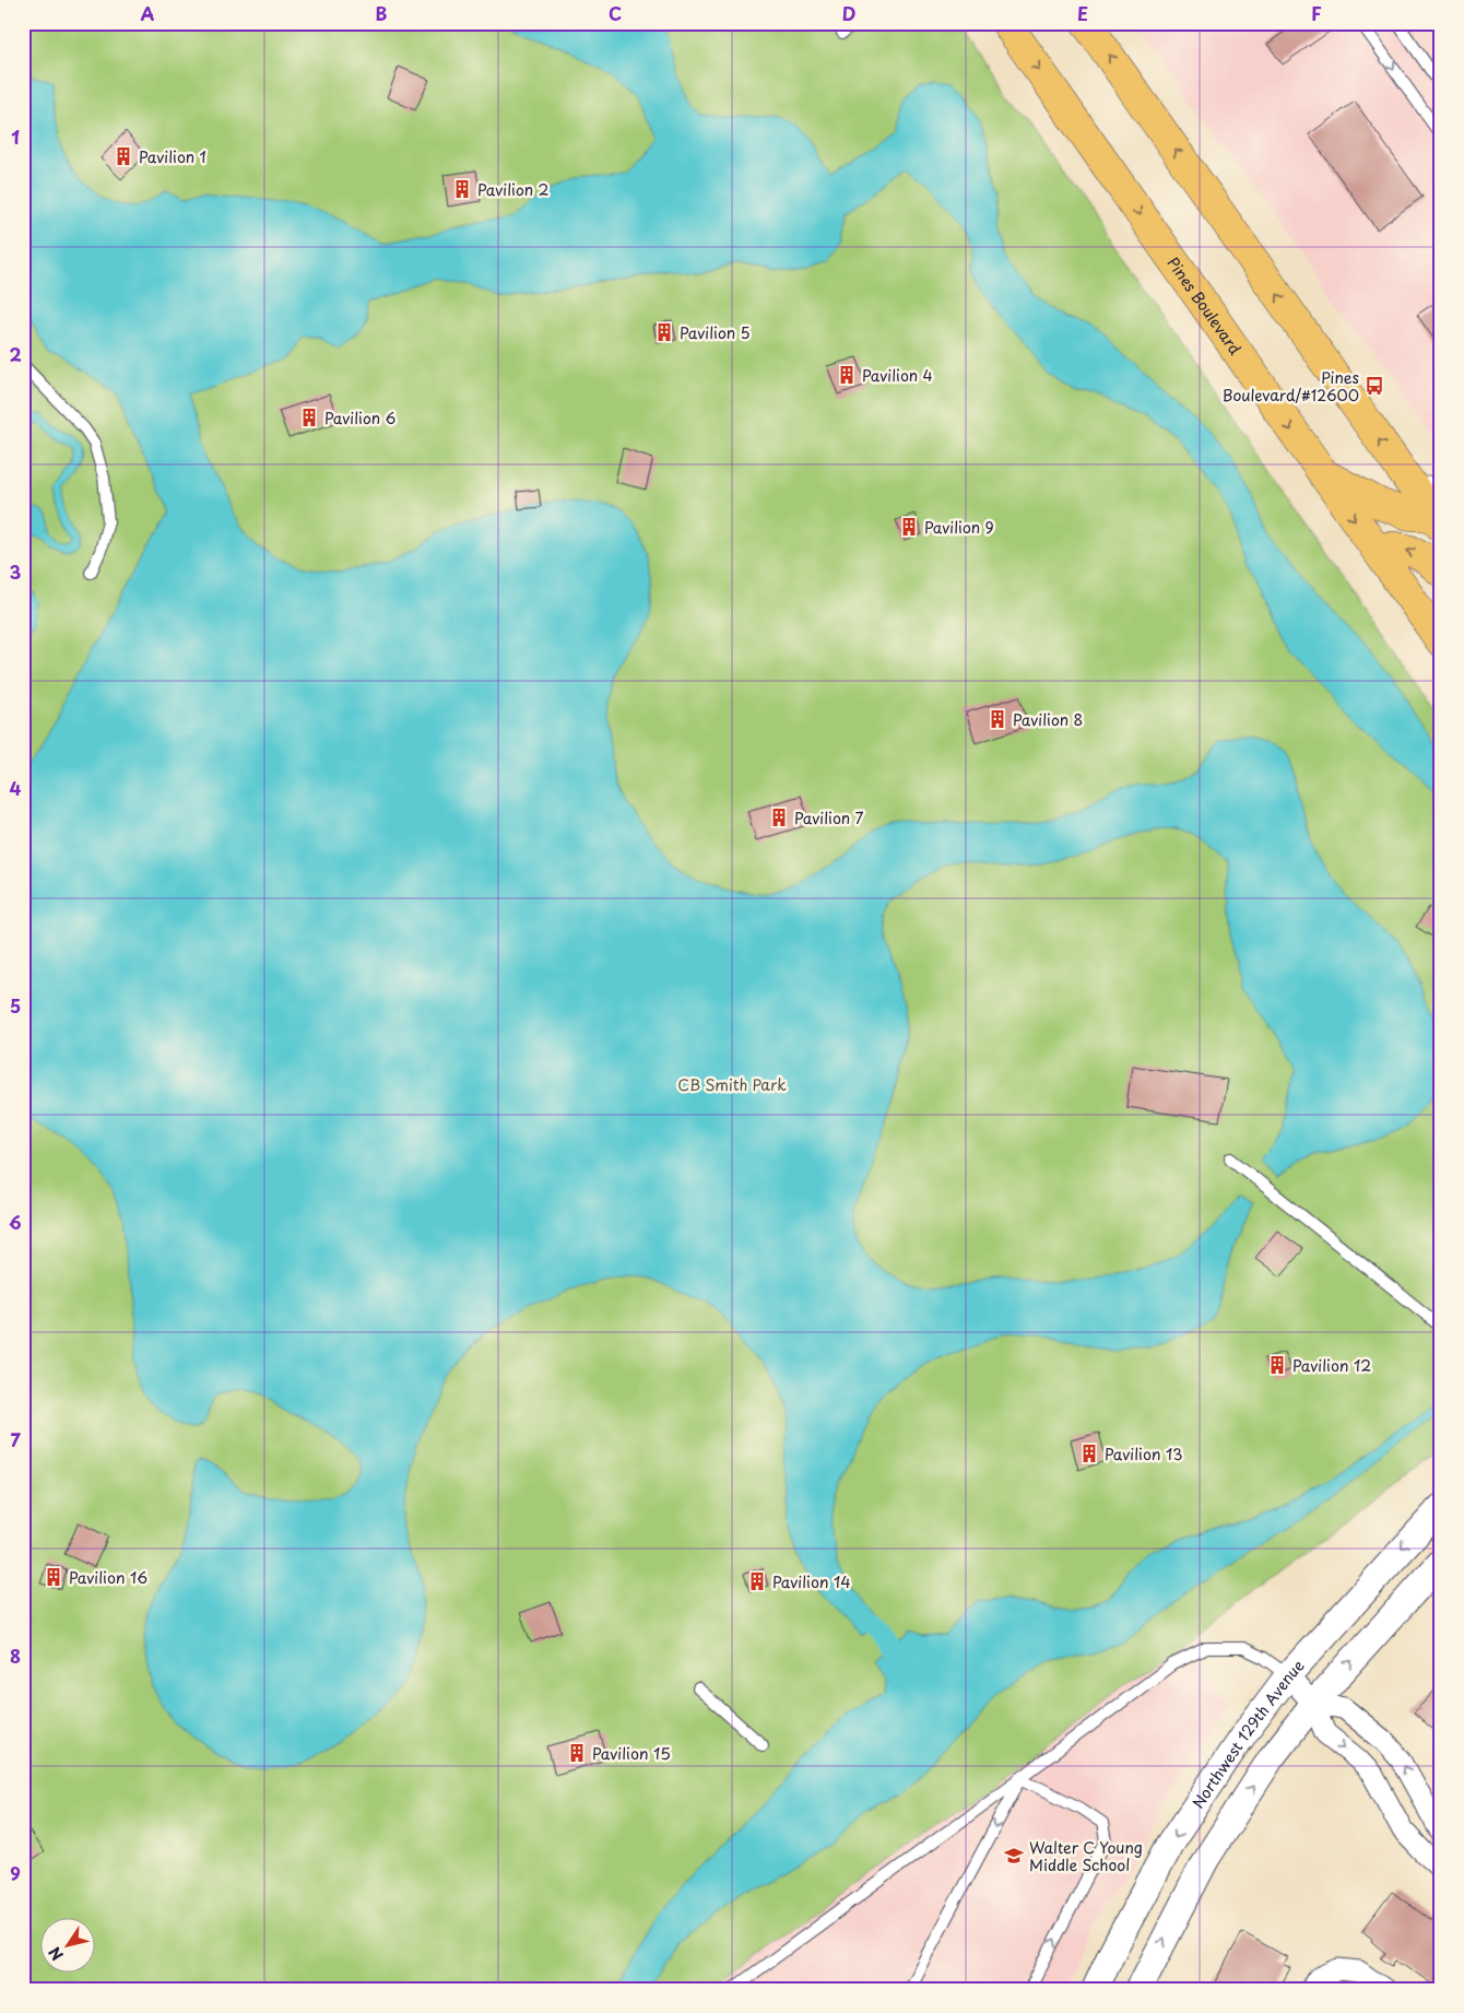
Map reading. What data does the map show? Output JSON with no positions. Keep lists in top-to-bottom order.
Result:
{
  "streets": {
    "highway": ["Pines Boulevard"],
    "street": ["Northwest 129th Avenue"]
  },
  "parks": ["CB Smith Park"],
  "places": {
    "building": [
      "Pavilion 1",
      "Pavilion 2",
      "Pavilion 5",
      "Pavilion 4",
      "Pavilion 6",
      "Pavilion 9",
      "Pavilion 8",
      "Pavilion 7",
      "Pavilion 12",
      "Pavilion 13",
      "Pavilion 16",
      "Pavilion 14",
      "Pavilion 15"
    ],
    "bus stop": ["Pines Boulevard/#12600"],
    "school or university": ["Walter C Young Middle School"]
  },
  "north": "bottom left",
  "grid": {
    "columns": [
      "A",
      "B",
      "C",
      "D",
      "E",
      "F"
    ],
    "rows": [
      "1",
      "2",
      "3",
      "4",
      "5",
      "6",
      "7",
      "8",
      "9"
    ]
  }
}
